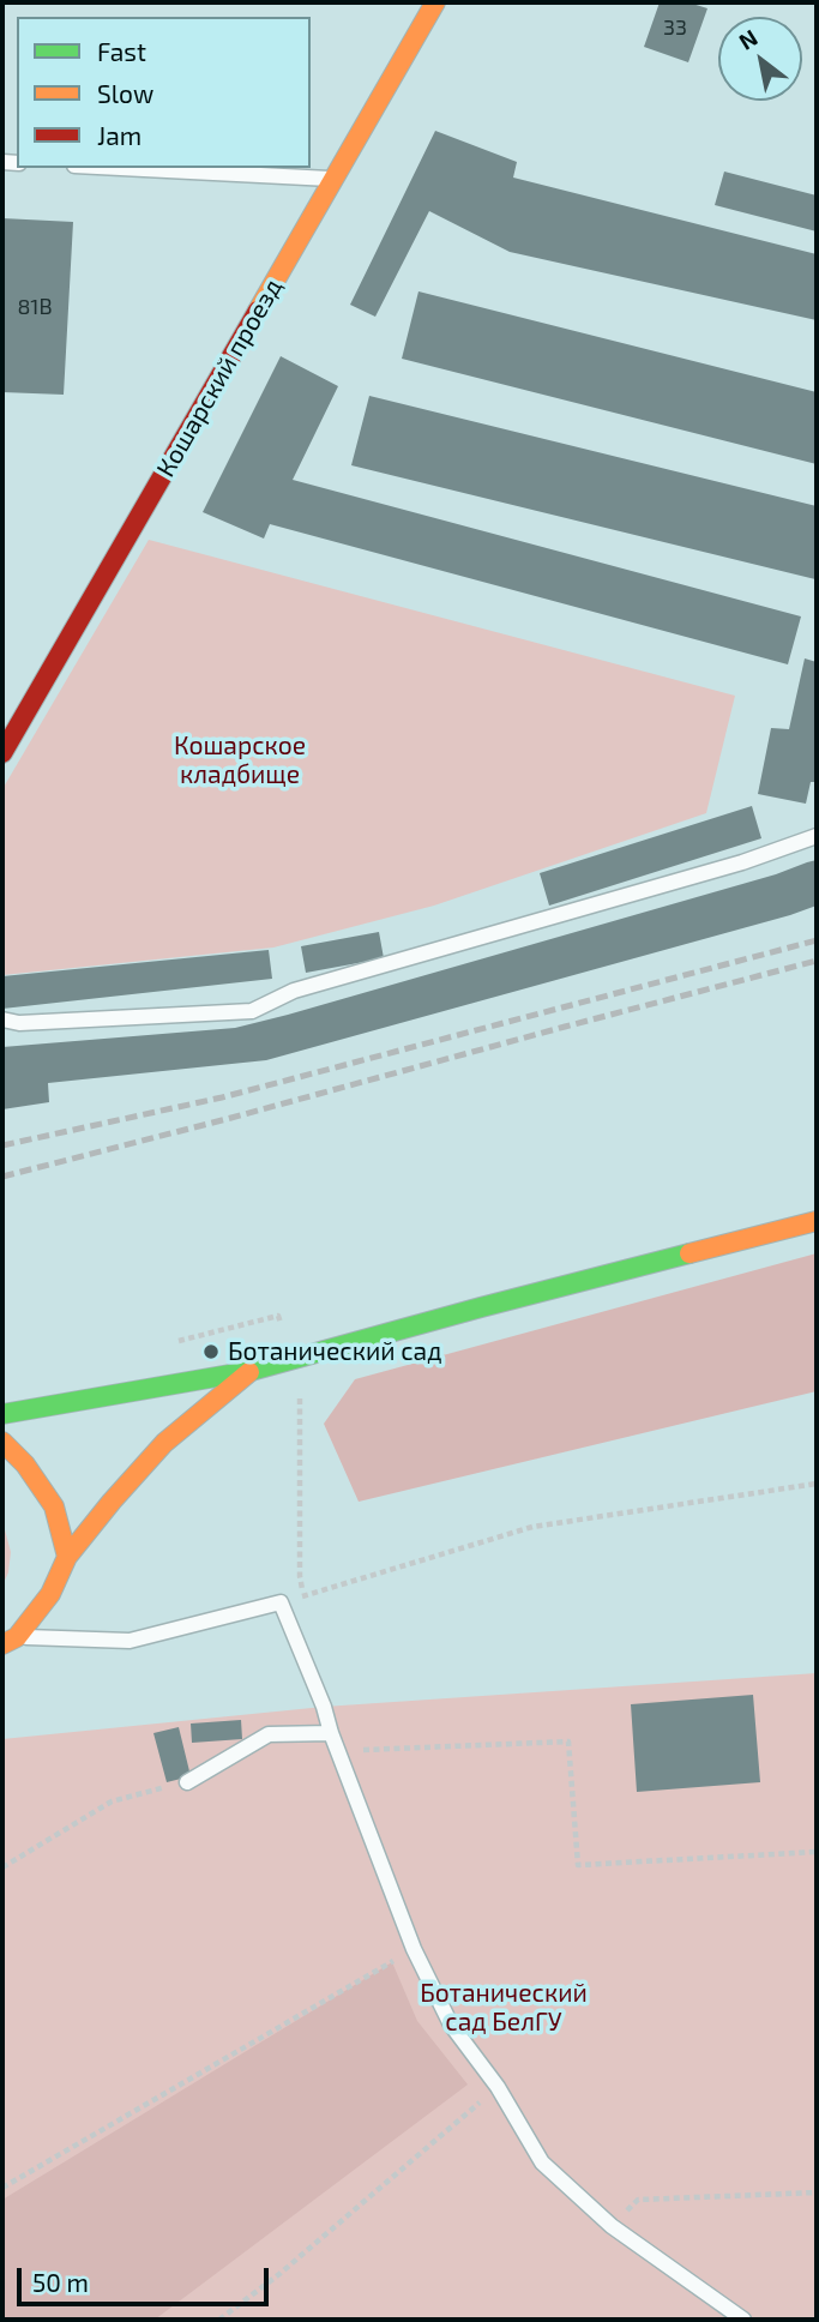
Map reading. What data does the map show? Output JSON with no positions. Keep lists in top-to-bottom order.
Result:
{
  "streets": {
    "main road": ["Кошарский проезд"]
  },
  "parks": ["Кошарское кладбище", "Ботанический сад БелГУ"],
  "places": ["Ботанический сад"],
  "house_numbers": ["33", "81В"],
  "legend": ["Fast", "Slow", "Jam"],
  "scale_bar": "50 m",
  "north": "top left"
}
